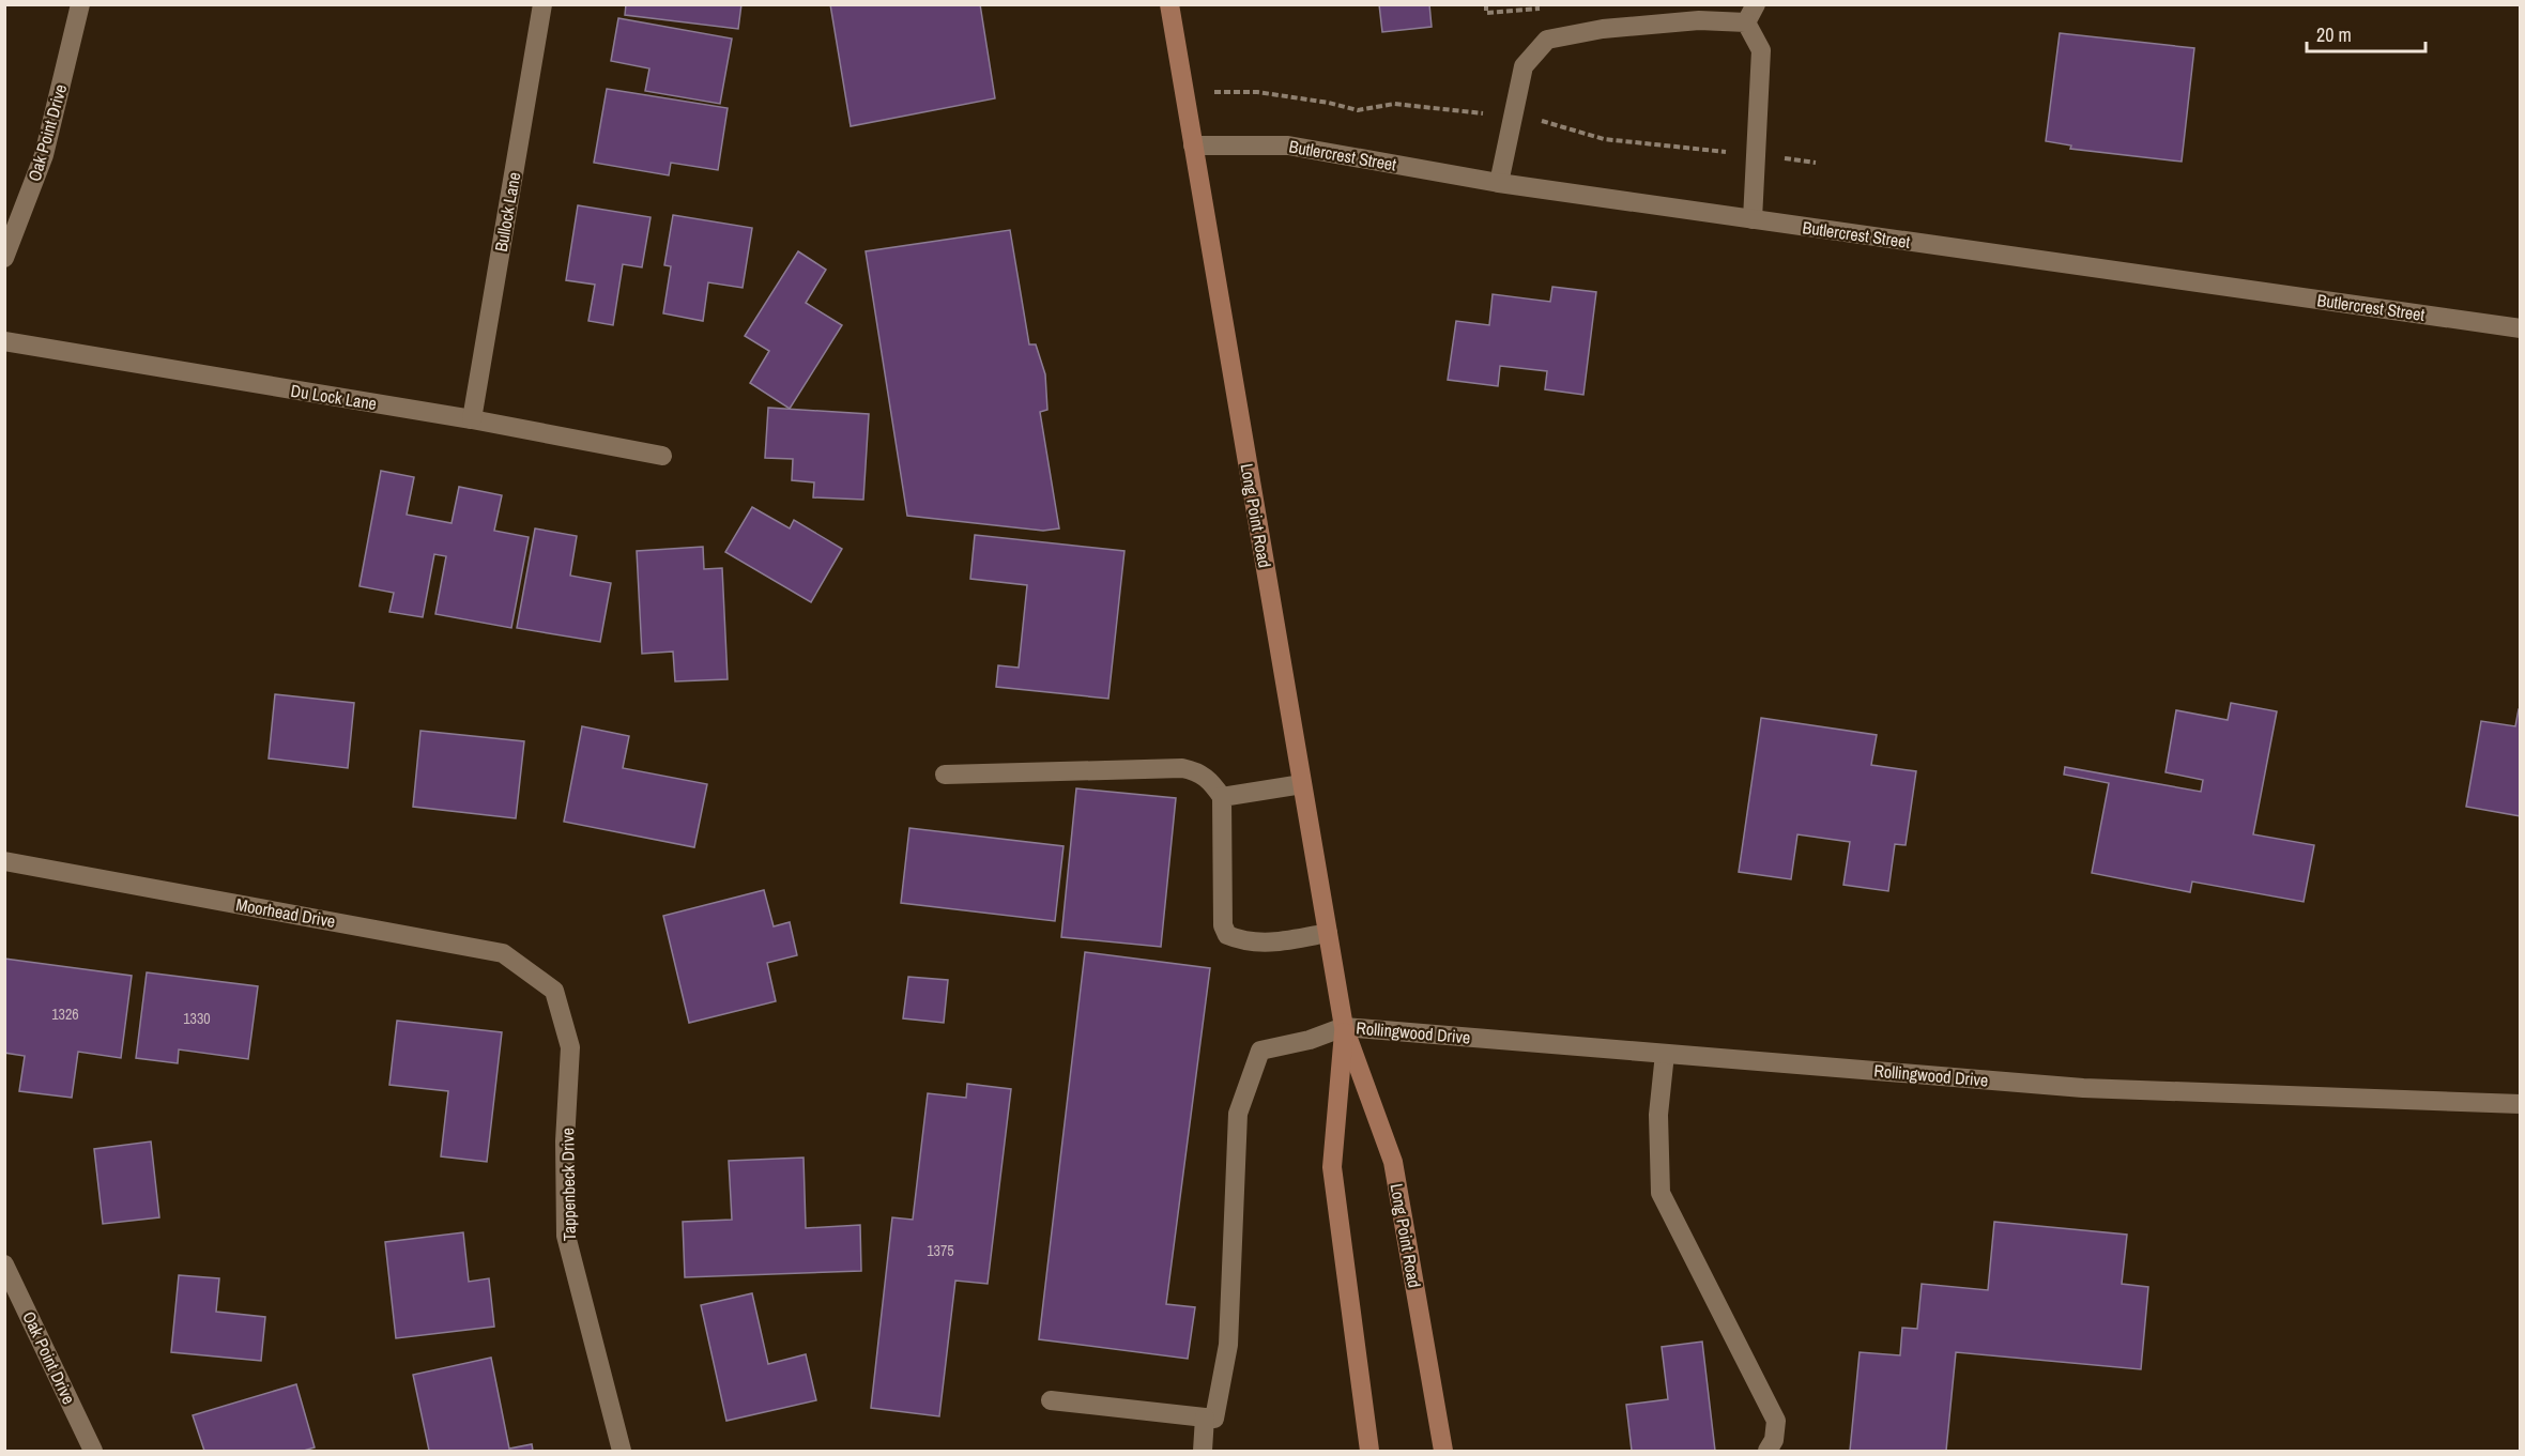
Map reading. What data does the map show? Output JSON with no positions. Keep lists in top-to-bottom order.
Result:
{
  "streets": {
    "main road": ["Long Point Road"],
    "street": [
      "Oak Point Drive",
      "Butlercrest Street",
      "Bullock Lane",
      "Du Lock Lane",
      "Moorhead Drive",
      "Rollingwood Drive",
      "Tappenbeck Drive"
    ]
  },
  "crossings": [
    ["Butlercrest Street", "Long Point Road"],
    ["Bullock Lane", "Du Lock Lane"],
    ["Long Point Road", "Rollingwood Drive"],
    ["Moorhead Drive", "Tappenbeck Drive"]
  ],
  "house_numbers": ["1326", "1330", "1375"],
  "scale_bar": "20 m"
}
